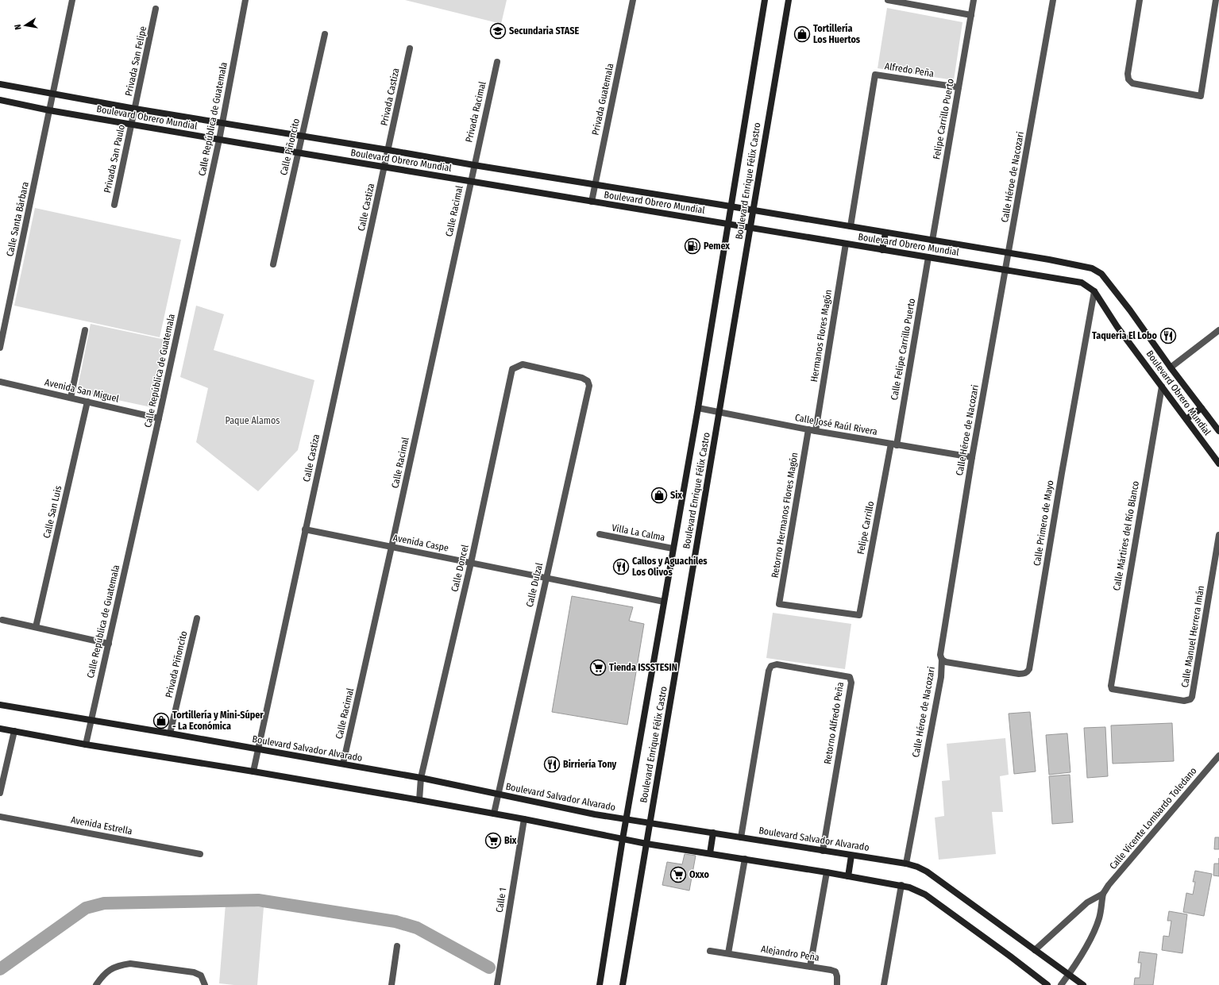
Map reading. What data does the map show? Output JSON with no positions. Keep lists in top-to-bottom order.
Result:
{
  "streets": {
    "street": [
      "Privada San Felipe",
      "Alfredo Peña",
      "Privada Castiza",
      "Privada Guatemala",
      "Privada Racimal",
      "Boulevard Obrero Mundial",
      "Calle República de Guatemala",
      "Felipe Carrillo Puerto",
      "Calle Piñoncito",
      "Privada San Paulo",
      "Calle Héroe de Nacozari",
      "Boulevard Enrique Félix Castro",
      "Calle Castiza",
      "Calle Racimal",
      "Calle Santa Bárbara",
      "Hermanos Flores Magón",
      "Calle Felipe Carrillo Puerto",
      "Avenida San Miguel",
      "Calle José Raúl Rivera",
      "Calle San Luis",
      "Retorno Hermanos Flores Magón",
      "Calle Primero de Mayo",
      "Felipe Carrillo",
      "Villa La Calma",
      "Calle Mártires del Río Blanco",
      "Avenida Caspe",
      "Calle Doncel",
      "Calle Dulzal",
      "Calle Manuel Herrera Imán",
      "Privada Piñoncito",
      "Retorno Alfredo Peña",
      "Boulevard Salvador Alvarado",
      "Calle Vicente Lombardo Toledano",
      "Avenida Estrella",
      "Calle 1",
      "Alejandro Peña"
    ]
  },
  "crossings": [
    ["Privada San Felipe", "Boulevard Obrero Mundial"],
    ["Privada San Felipe", "Privada San Paulo"],
    ["Alfredo Peña", "Boulevard Obrero Mundial"],
    ["Alfredo Peña", "Felipe Carrillo Puerto"],
    ["Privada Castiza", "Boulevard Obrero Mundial"],
    ["Privada Castiza", "Calle Castiza"],
    ["Privada Guatemala", "Boulevard Obrero Mundial"],
    ["Privada Racimal", "Boulevard Obrero Mundial"],
    ["Privada Racimal", "Calle Racimal"],
    ["Boulevard Obrero Mundial", "Calle República de Guatemala"],
    ["Boulevard Obrero Mundial", "Felipe Carrillo Puerto"],
    ["Boulevard Obrero Mundial", "Calle Piñoncito"],
    ["Boulevard Obrero Mundial", "Privada San Paulo"],
    ["Boulevard Obrero Mundial", "Calle Héroe de Nacozari"],
    ["Boulevard Obrero Mundial", "Boulevard Enrique Félix Castro"],
    ["Boulevard Obrero Mundial", "Calle Castiza"],
    ["Boulevard Obrero Mundial", "Calle Racimal"],
    ["Boulevard Obrero Mundial", "Calle Santa Bárbara"],
    ["Boulevard Obrero Mundial", "Hermanos Flores Magón"],
    ["Boulevard Obrero Mundial", "Calle Felipe Carrillo Puerto"],
    ["Boulevard Obrero Mundial", "Calle Primero de Mayo"],
    ["Boulevard Obrero Mundial", "Calle Mártires del Río Blanco"],
    ["Calle República de Guatemala", "Avenida San Miguel"],
    ["Calle República de Guatemala", "Boulevard Salvador Alvarado"],
    ["Calle Héroe de Nacozari", "Calle José Raúl Rivera"],
    ["Calle Héroe de Nacozari", "Calle Primero de Mayo"],
    ["Calle Héroe de Nacozari", "Boulevard Salvador Alvarado"],
    ["Boulevard Enrique Félix Castro", "Calle José Raúl Rivera"],
    ["Boulevard Enrique Félix Castro", "Villa La Calma"],
    ["Boulevard Enrique Félix Castro", "Avenida Caspe"],
    ["Boulevard Enrique Félix Castro", "Boulevard Salvador Alvarado"],
    ["Calle Castiza", "Avenida Caspe"],
    ["Calle Castiza", "Boulevard Salvador Alvarado"],
    ["Calle Racimal", "Avenida Caspe"],
    ["Calle Racimal", "Boulevard Salvador Alvarado"],
    ["Hermanos Flores Magón", "Calle José Raúl Rivera"],
    ["Calle Felipe Carrillo Puerto", "Calle José Raúl Rivera"],
    ["Calle Felipe Carrillo Puerto", "Felipe Carrillo"],
    ["Avenida San Miguel", "Calle San Luis"],
    ["Calle José Raúl Rivera", "Retorno Hermanos Flores Magón"],
    ["Calle José Raúl Rivera", "Felipe Carrillo"],
    ["Retorno Hermanos Flores Magón", "Felipe Carrillo"],
    ["Calle Mártires del Río Blanco", "Calle Manuel Herrera Imán"],
    ["Avenida Caspe", "Calle Doncel"],
    ["Avenida Caspe", "Calle Dulzal"],
    ["Calle Doncel", "Calle Dulzal"],
    ["Calle Doncel", "Boulevard Salvador Alvarado"],
    ["Calle Dulzal", "Boulevard Salvador Alvarado"],
    ["Privada Piñoncito", "Boulevard Salvador Alvarado"],
    ["Retorno Alfredo Peña", "Boulevard Salvador Alvarado"],
    ["Boulevard Salvador Alvarado", "Calle Vicente Lombardo Toledano"]
  ],
  "parks": ["Paque Alamos"],
  "places": {
    "school or university": ["Secundaria STASE"],
    "shop": ["Tortillería Los Huertos", "Six", "Tortillería y Mini-Súper - La Económica"],
    "fuel station": ["Pemex"],
    "restaurant": ["Taquería El Lobo", "Callos y Aguachiles Los Olivos", "Birriería Tony"],
    "supermarket": ["Tienda ISSSTESIN", "Bix", "Oxxo"]
  },
  "north": "left"
}
